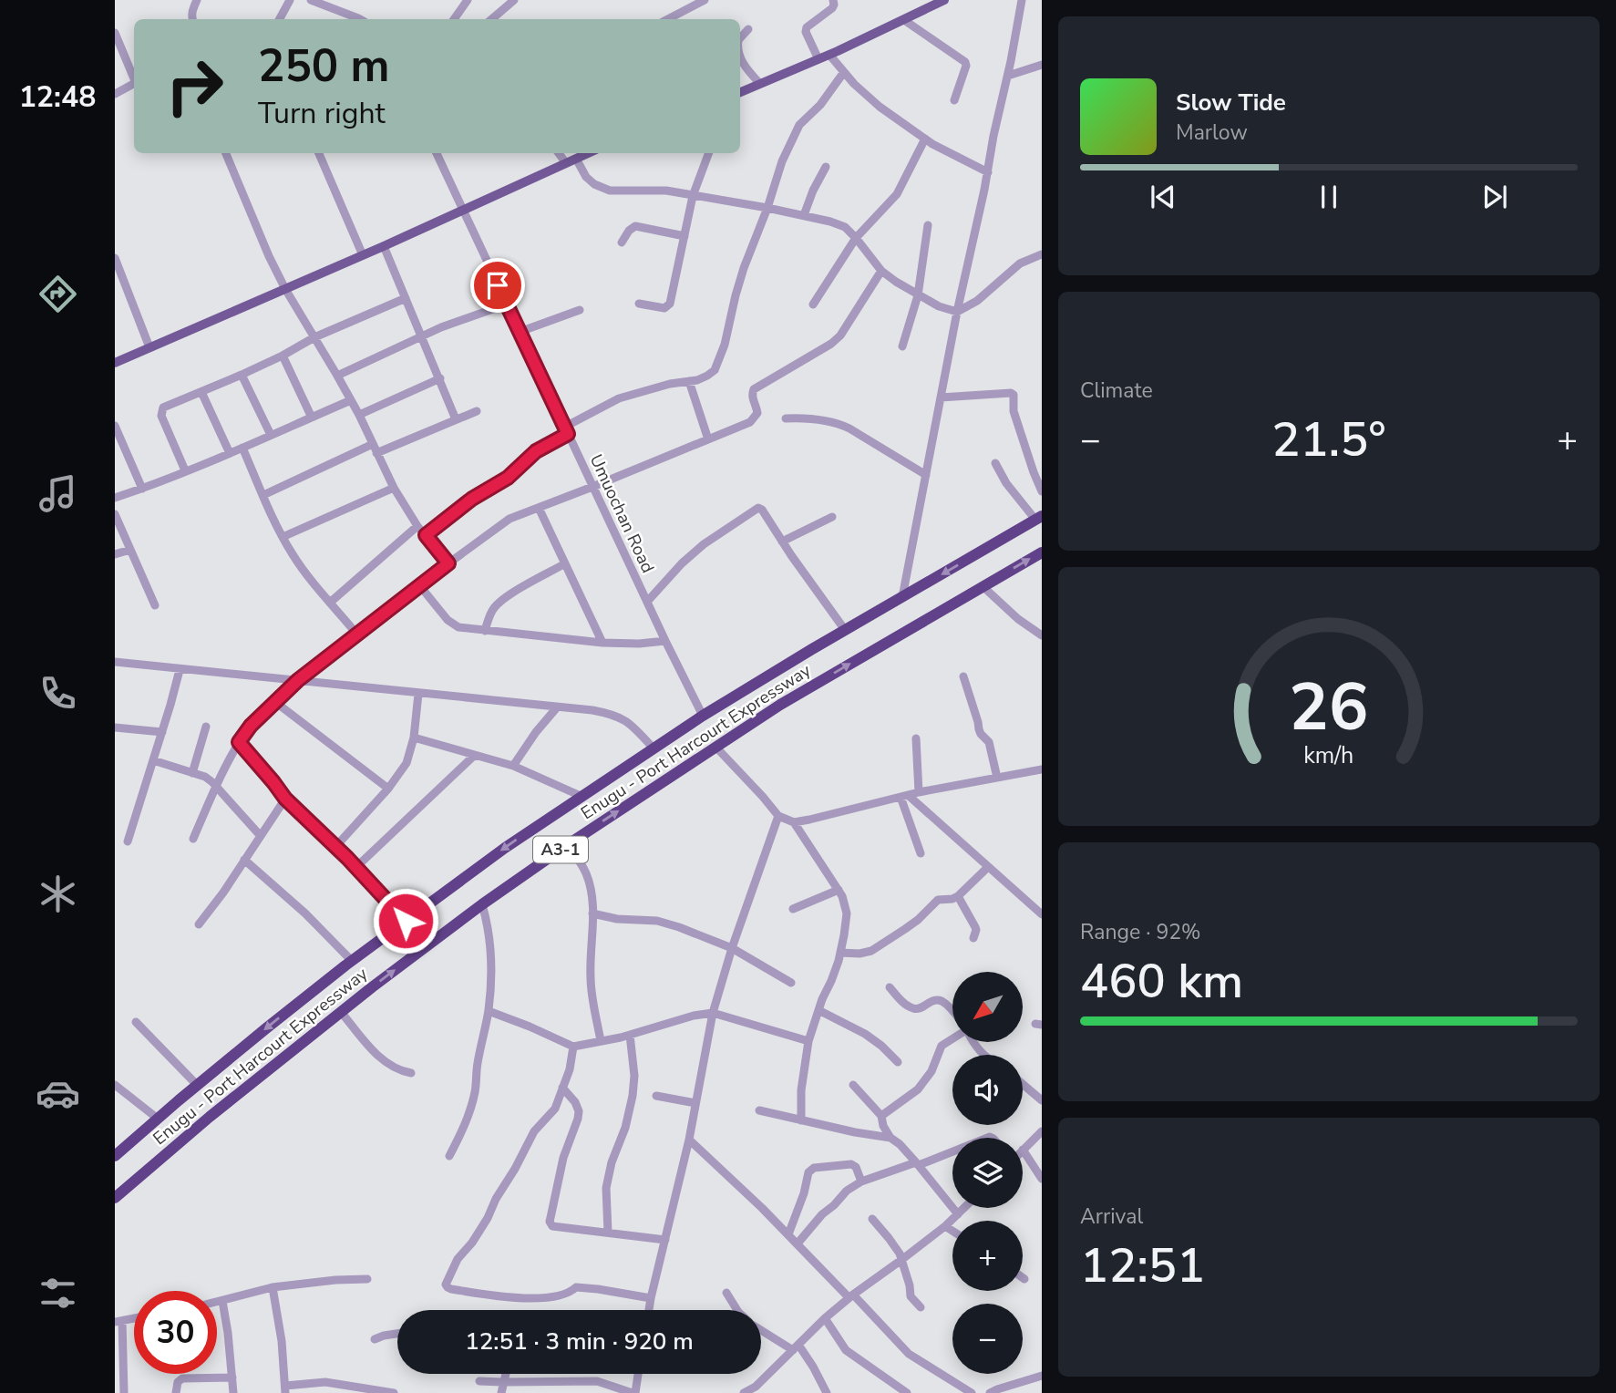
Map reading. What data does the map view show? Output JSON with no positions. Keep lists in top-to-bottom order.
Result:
{
  "streets": {
    "highway": ["Enugu - Port Harcourt Expressway", "A3-1"],
    "street": ["Umuochan Road"]
  },
  "crossings": [
    ["Umuochan Road", "Enugu - Port Harcourt Expressway"]
  ],
  "north": "bottom left",
  "page": {
    "tabs": "12:48",
    "turn": ["250 m", "Turn right"],
    "song": ["Slow Tide", "Marlow"],
    "tile": [
      "Climate",
      ["Range · 92%", "460 km"],
      ["Arrival", "12:51"]
    ],
    "heat": ["−", "21.5°", "+"],
    "map_buttons": ["+", "−"],
    "limit": "30",
    "trip": "12:51 · 3 min · 920 m",
    "gauge": ["26", "km/h"]
  }
}
